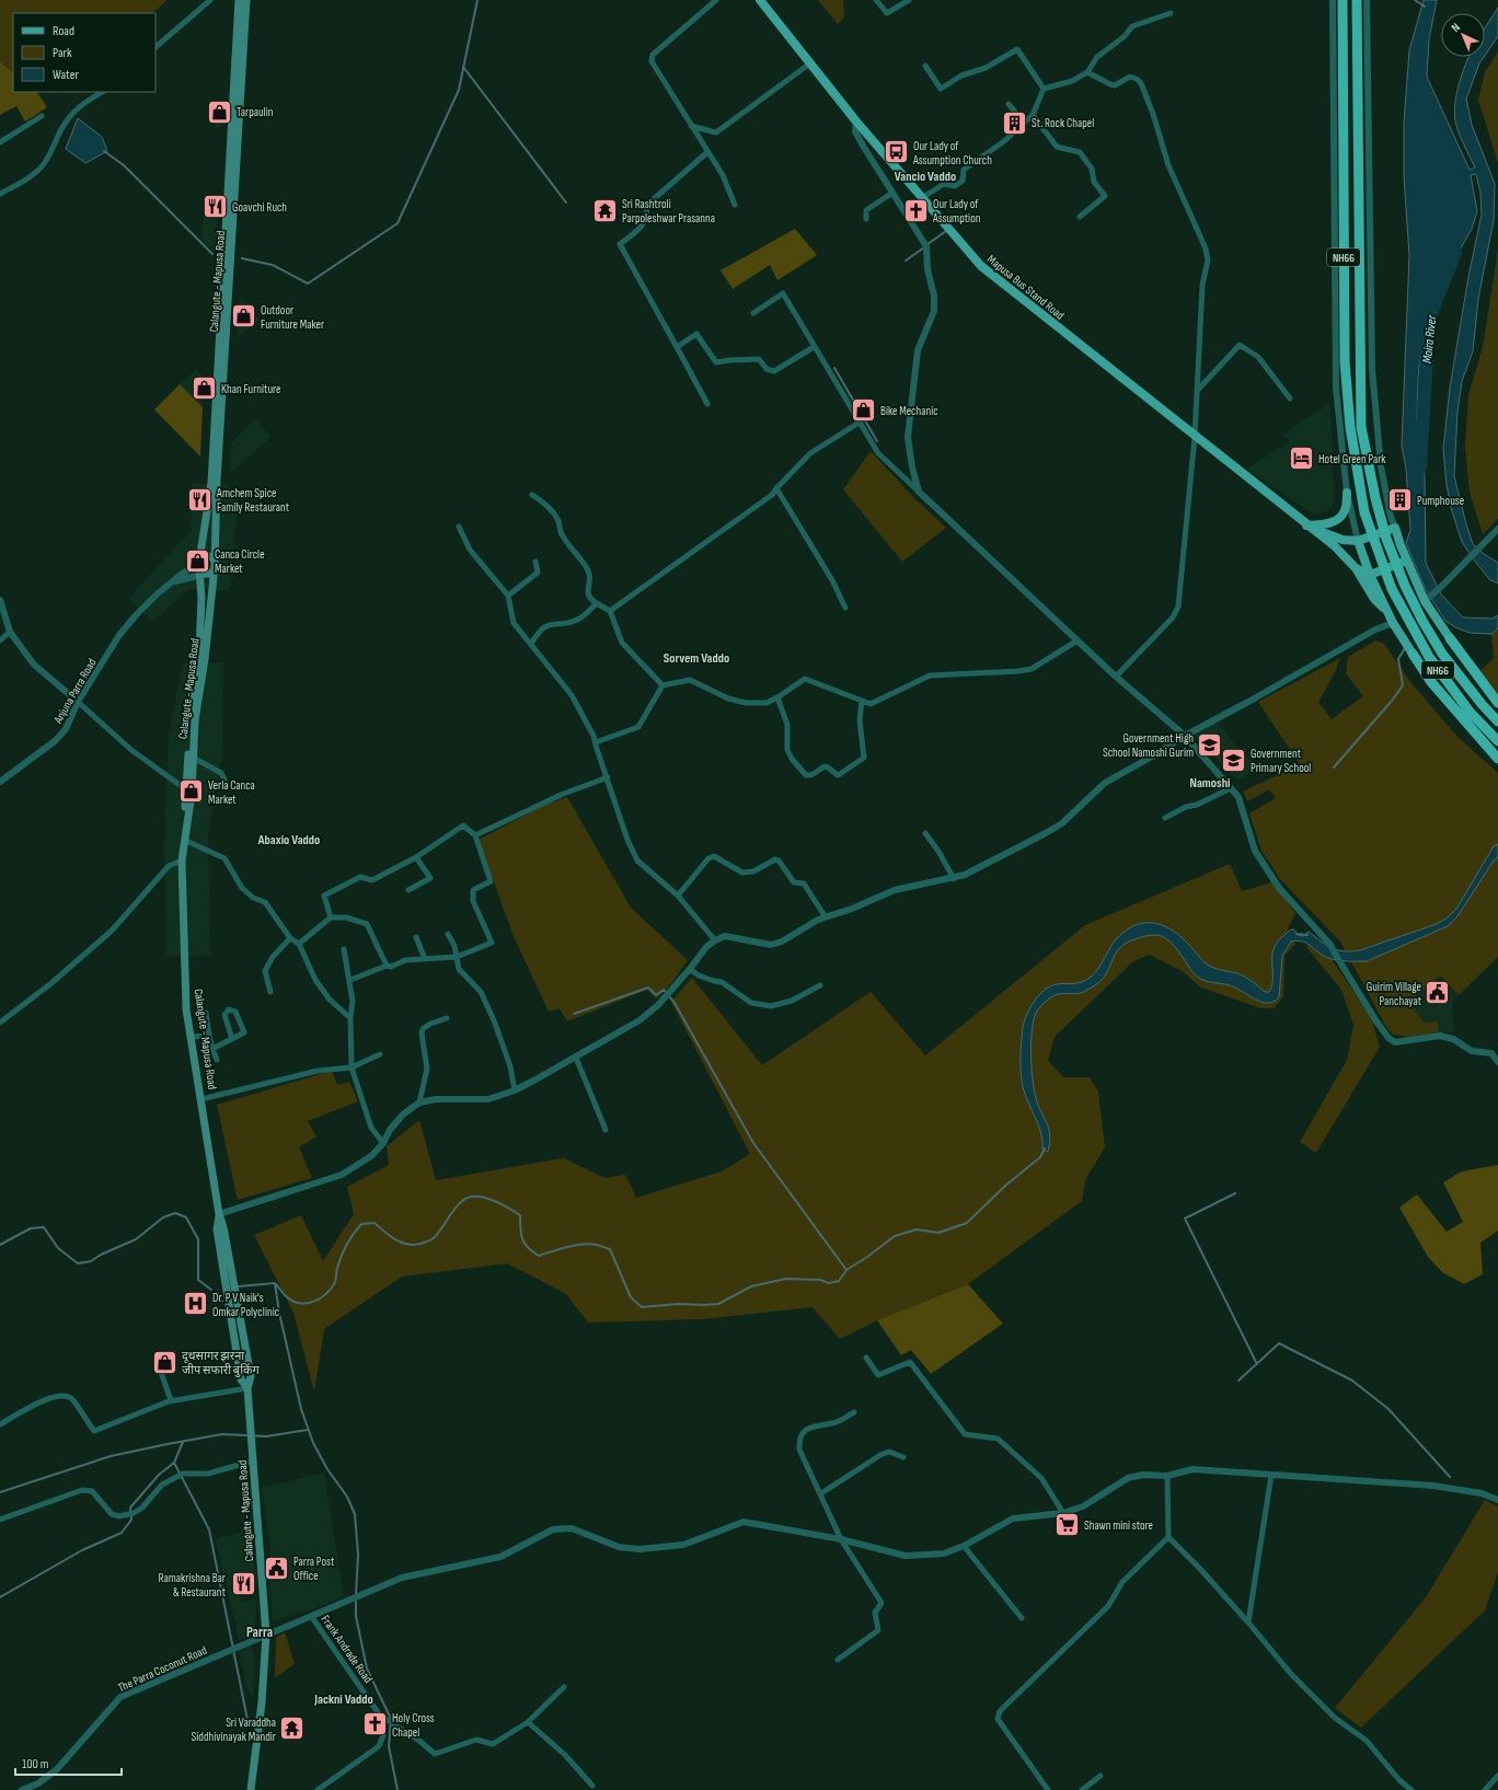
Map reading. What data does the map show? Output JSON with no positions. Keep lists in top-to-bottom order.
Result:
{
  "streets": {
    "highway": ["NH66"],
    "main road": ["Calangute - Mapusa Road", "Mapusa Bus Stand Road"],
    "street": ["Anjuna Parra Road", "Frank Andrade Road", "The Parra Coconut Road"]
  },
  "crossings": [
    ["Calangute - Mapusa Road", "Anjuna Parra Road"],
    ["Calangute - Mapusa Road", "The Parra Coconut Road"],
    ["Frank Andrade Road", "The Parra Coconut Road"]
  ],
  "districts": [
    "Vancio Vaddo",
    "Sorvem Vaddo",
    "Namoshi",
    "Abaxio Vaddo",
    "Parra",
    "Jackni Vaddo"
  ],
  "water": ["Moira River"],
  "places": {
    "shop": [
      "Tarpaulin",
      "Outdoor Furniture Maker",
      "Khan Furniture",
      "Bike Mechanic",
      "Canca Circle Market",
      "Verla Canca Market",
      "दूधसागर झरना जीप सफारी बुकिंग"
    ],
    "building": ["St. Rock Chapel", "Pumphouse"],
    "bus stop": ["Our Lady of Assumption Church"],
    "restaurant": ["Goavchi Ruch", "Amchem Spice Family Restaurant", "Ramakrishna Bar & Restaurant"],
    "temple": ["Sri Rashtroli Parpoleshwar Prasanna", "Sri Varaddha Siddhivinayak Mandir"],
    "church": ["Our Lady of Assumption", "Holy Cross Chapel"],
    "hotel": ["Hotel Green Park"],
    "school or university": ["Government High School Namoshi Gurim", "Government Primary School"],
    "public building": ["Guirim Village Panchayat", "Parra Post Office"],
    "hospital": ["Dr. P V Naik's Omkar Polyclinic"],
    "supermarket": ["Shawn mini store"]
  },
  "legend": ["Road", "Park", "Water"],
  "scale_bar": "100 m",
  "north": "top left"
}
